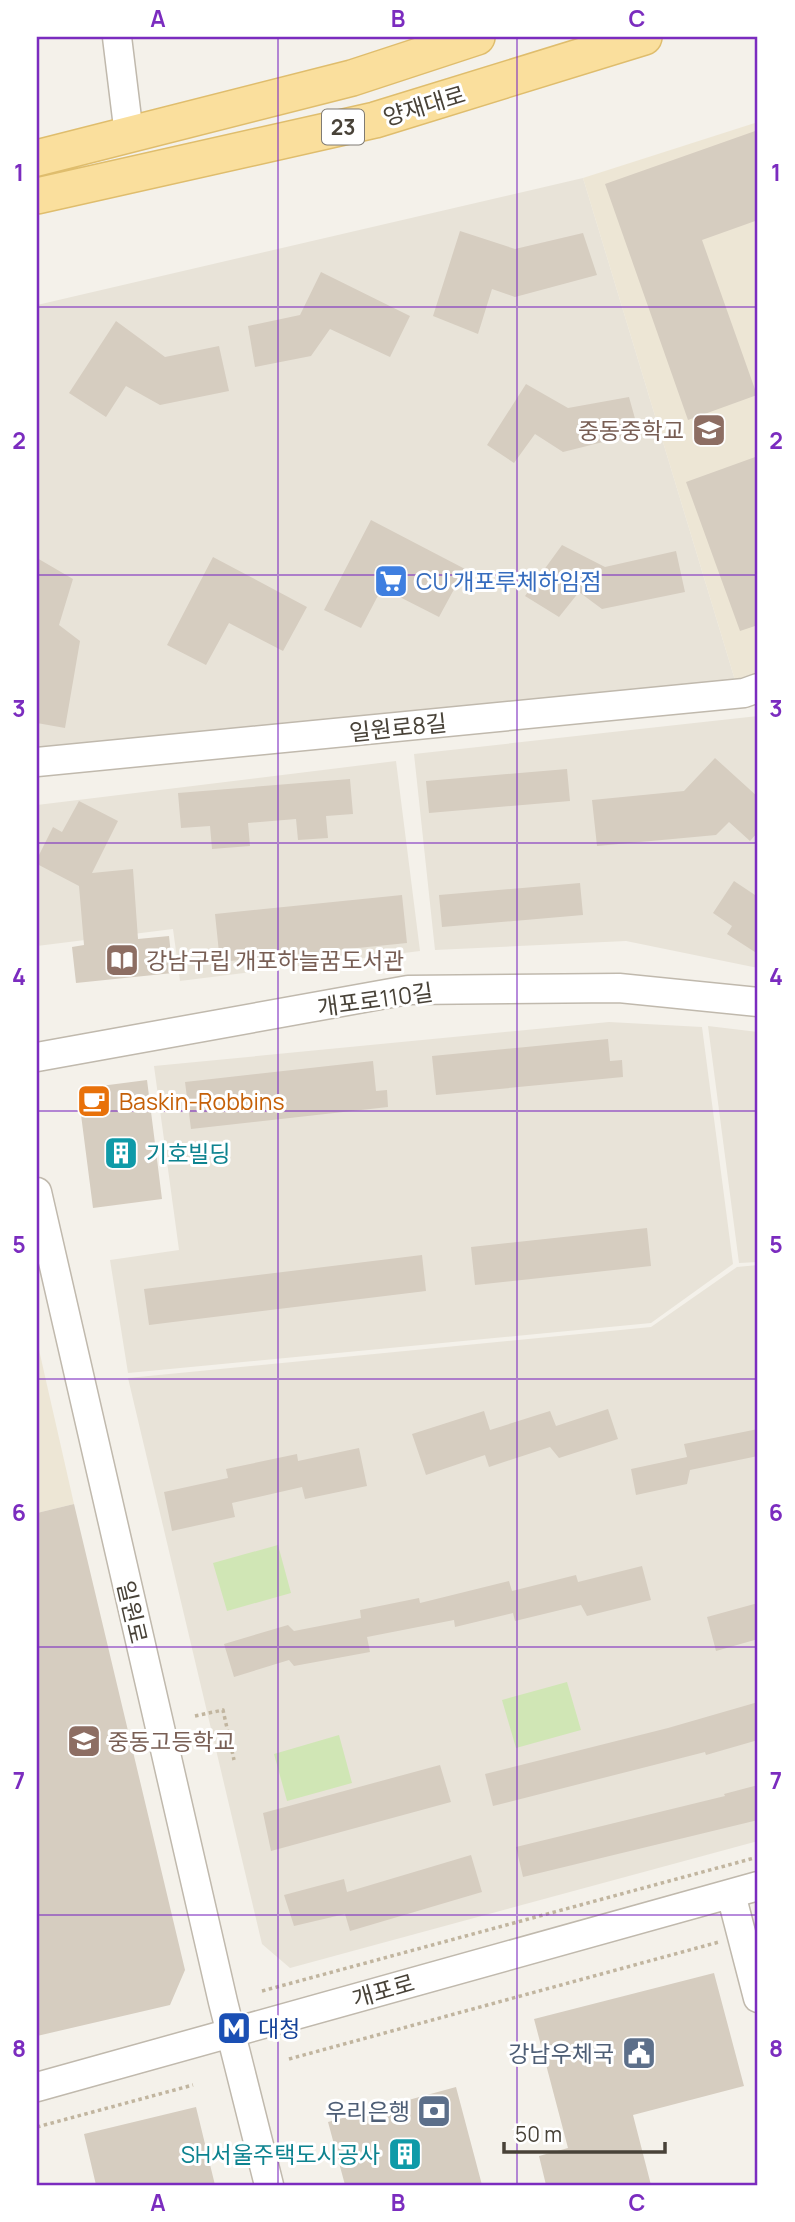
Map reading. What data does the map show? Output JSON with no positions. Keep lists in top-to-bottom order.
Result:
{
  "streets": {
    "main road": ["양재대로", "23"],
    "street": [
      "일원로8길",
      "개포로110길",
      "일원로",
      "개포로"
    ]
  },
  "crossings": [
    ["일원로", "개포로"]
  ],
  "places": {
    "school or university": ["중동중학교", "중동고등학교"],
    "supermarket": ["CU 개포루체하임점"],
    "library": ["강남구립 개포하늘꿈도서관"],
    "cafe": ["Baskin-Robbins"],
    "building": ["기호빌딩", "SH서울주택도시공사"],
    "metro station": ["대청"],
    "public building": ["강남우체국"],
    "bank": ["우리은행"]
  },
  "scale_bar": "50 m",
  "grid": {
    "columns": ["A", "B", "C"],
    "rows": [
      "1",
      "2",
      "3",
      "4",
      "5",
      "6",
      "7",
      "8"
    ]
  }
}
